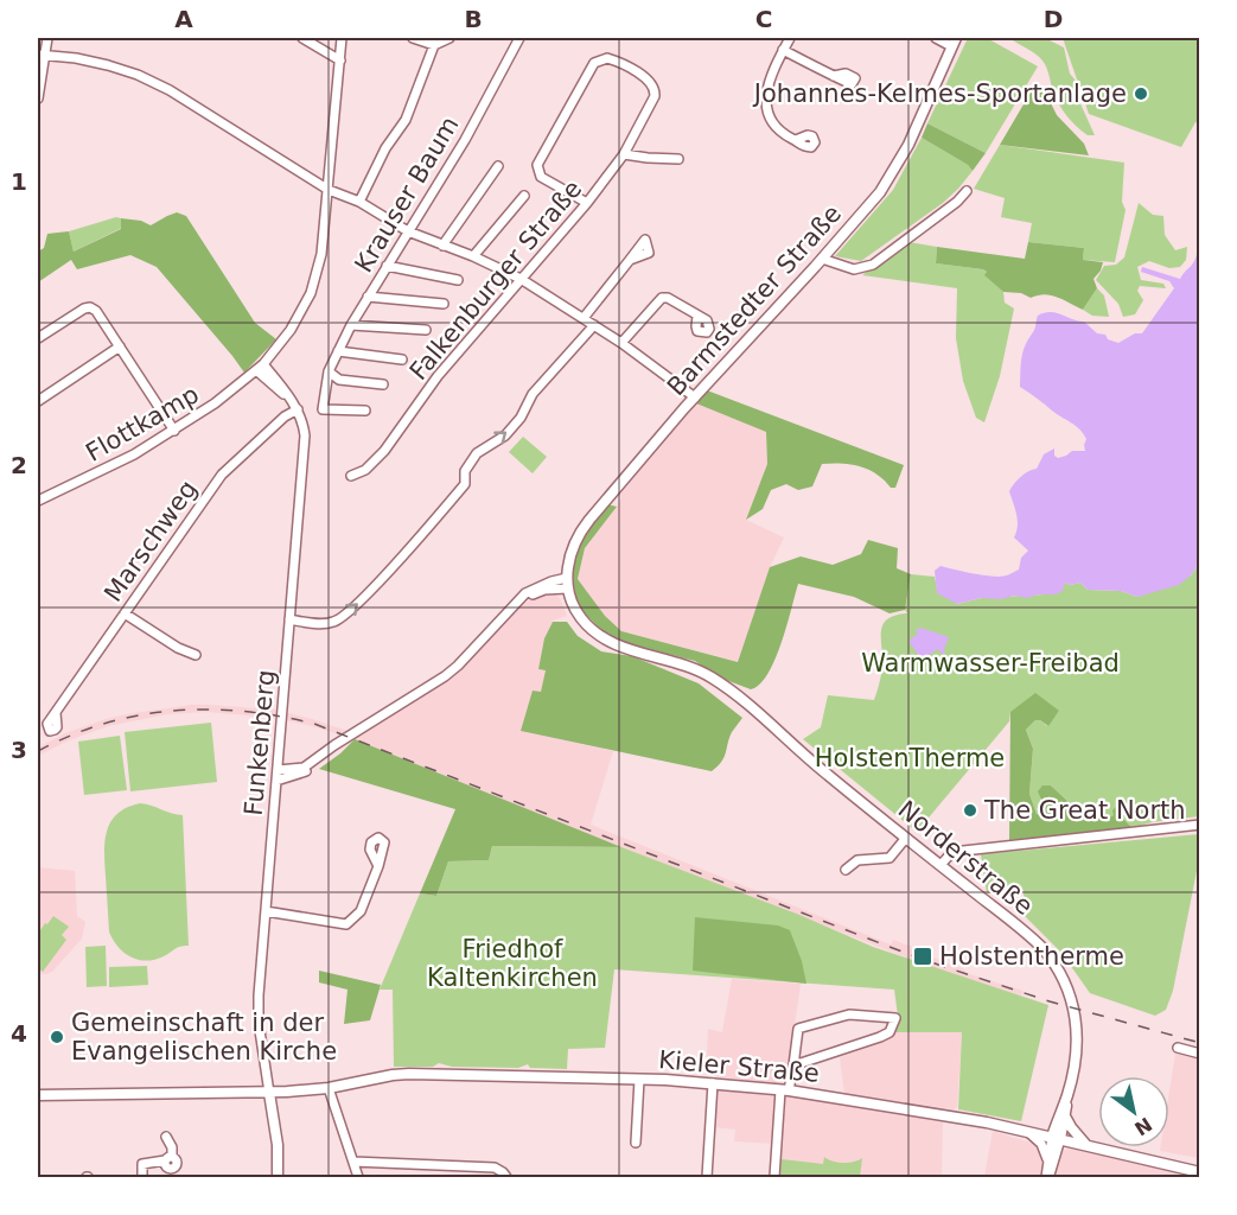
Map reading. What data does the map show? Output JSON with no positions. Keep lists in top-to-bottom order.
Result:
{
  "streets": {
    "main road": ["Barmstedter Straße", "Norderstraße", "Kieler Straße"],
    "street": [
      "Krauser Baum",
      "Falkenburger Straße",
      "Flottkamp",
      "Marschweg",
      "Funkenberg"
    ]
  },
  "crossings": [
    ["Barmstedter Straße", "Norderstraße"],
    ["Flottkamp", "Funkenberg"],
    ["Marschweg", "Funkenberg"],
    ["Funkenberg", "Kieler Straße"],
    ["Norderstraße", "Kieler Straße"]
  ],
  "parks": ["Warmwasser-Freibad", "HolstenTherme", "Friedhof Kaltenkirchen"],
  "places": {
    "other": ["Johannes-Kelmes-Sportanlage", "The Great North", "Gemeinschaft in der Evangelischen Kirche"],
    "transit": ["Holstentherme"]
  },
  "north": "bottom right",
  "grid": {
    "columns": [
      "A",
      "B",
      "C",
      "D"
    ],
    "rows": [
      "1",
      "2",
      "3",
      "4"
    ]
  }
}
